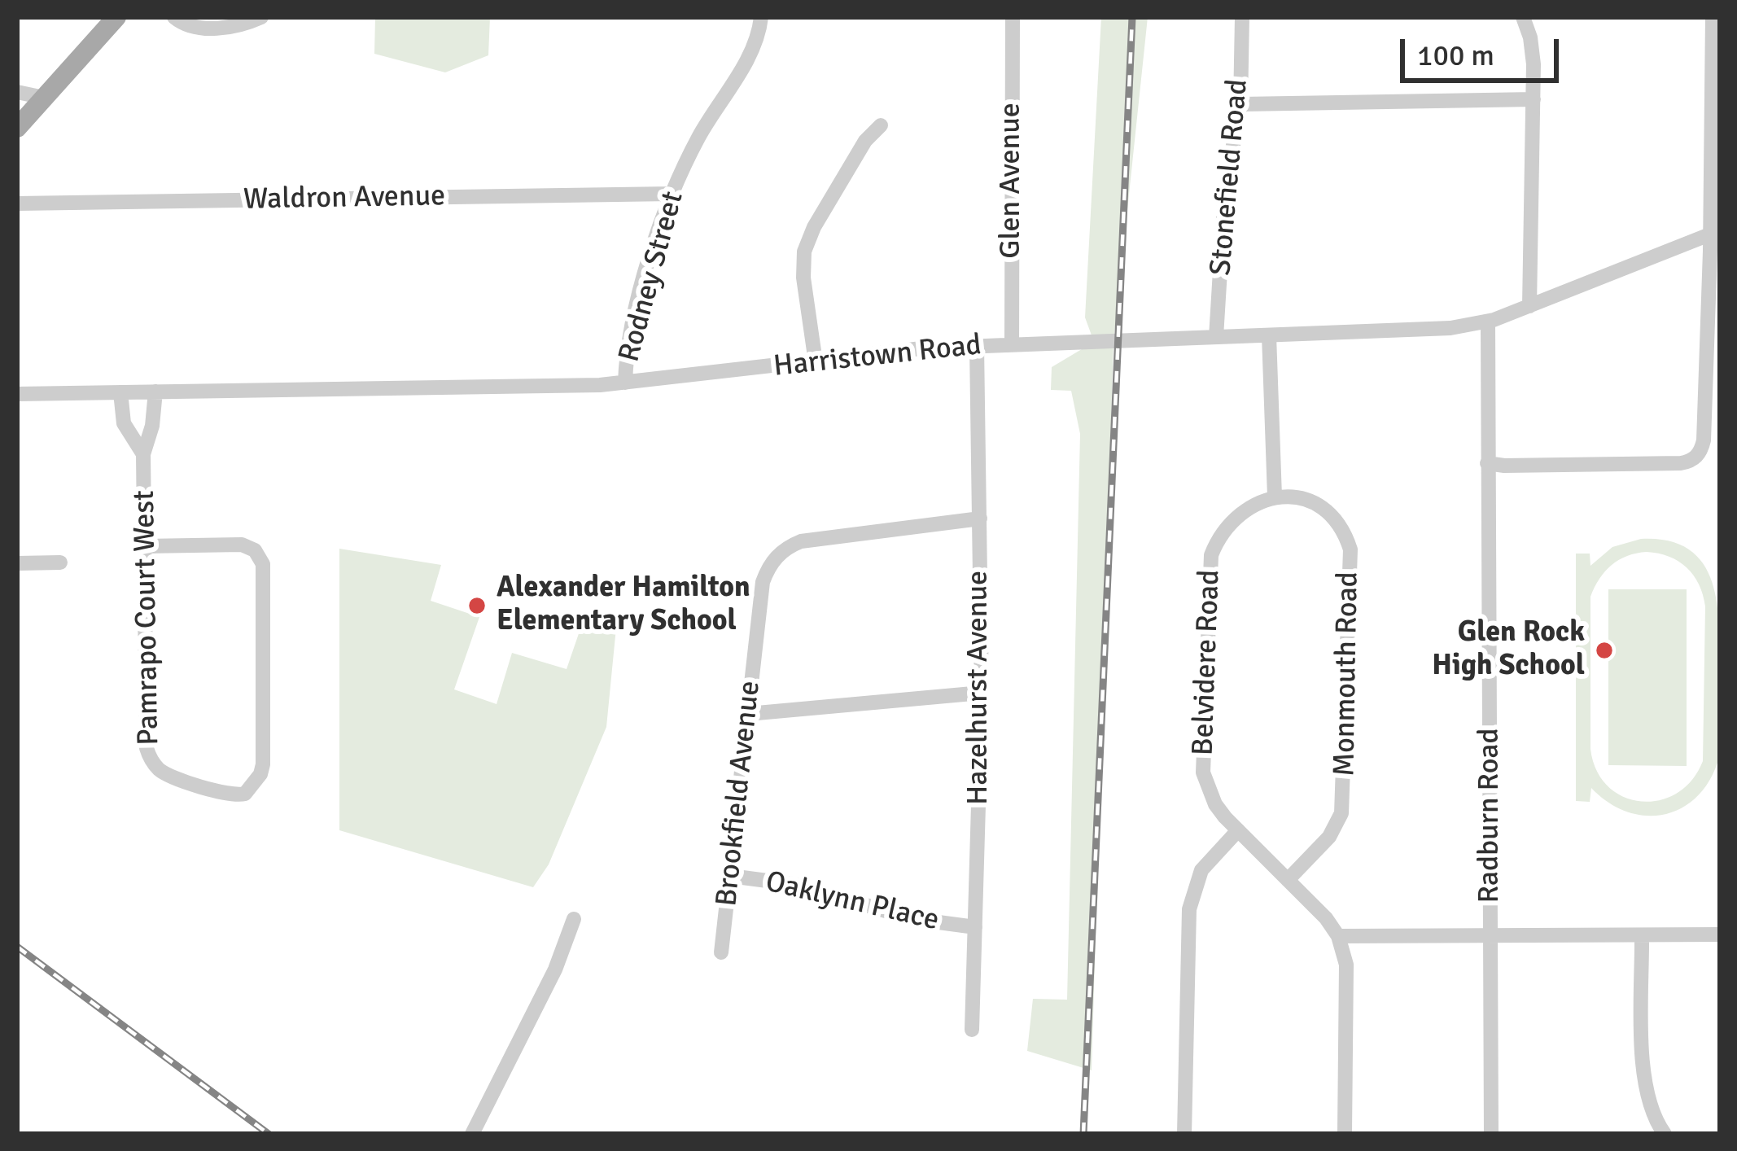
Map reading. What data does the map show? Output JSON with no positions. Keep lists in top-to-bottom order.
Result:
{
  "streets": {
    "street": [
      "Stonefield Road",
      "Glen Avenue",
      "Waldron Avenue",
      "Rodney Street",
      "Harristown Road",
      "Pamrapo Court West",
      "Belvidere Road",
      "Monmouth Road",
      "Hazelhurst Avenue",
      "Brookfield Avenue",
      "Radburn Road",
      "Oaklynn Place"
    ]
  },
  "crossings": [
    ["Stonefield Road", "Harristown Road"],
    ["Glen Avenue", "Harristown Road"],
    ["Waldron Avenue", "Rodney Street"],
    ["Rodney Street", "Harristown Road"],
    ["Harristown Road", "Pamrapo Court West"],
    ["Harristown Road", "Hazelhurst Avenue"],
    ["Harristown Road", "Radburn Road"],
    ["Belvidere Road", "Monmouth Road"],
    ["Hazelhurst Avenue", "Brookfield Avenue"],
    ["Hazelhurst Avenue", "Oaklynn Place"],
    ["Brookfield Avenue", "Oaklynn Place"]
  ],
  "places": ["Alexander Hamilton Elementary School", "Glen Rock High School"],
  "scale_bar": "100 m"
}
